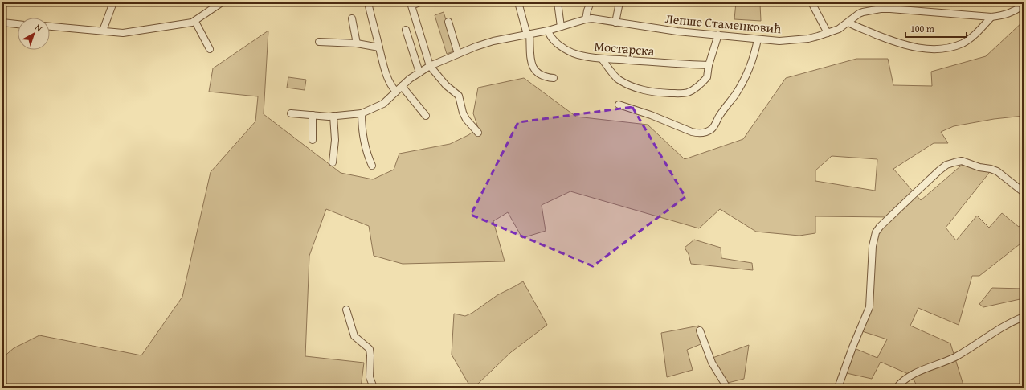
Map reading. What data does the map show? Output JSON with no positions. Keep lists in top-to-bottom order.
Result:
{
  "streets": {
    "street": ["Лепше Стаменковић", "Мостарска"]
  },
  "crossings": [
    ["Лепше Стаменковић", "Мостарска"]
  ],
  "scale_bar": "100 m",
  "north": "top right"
}
